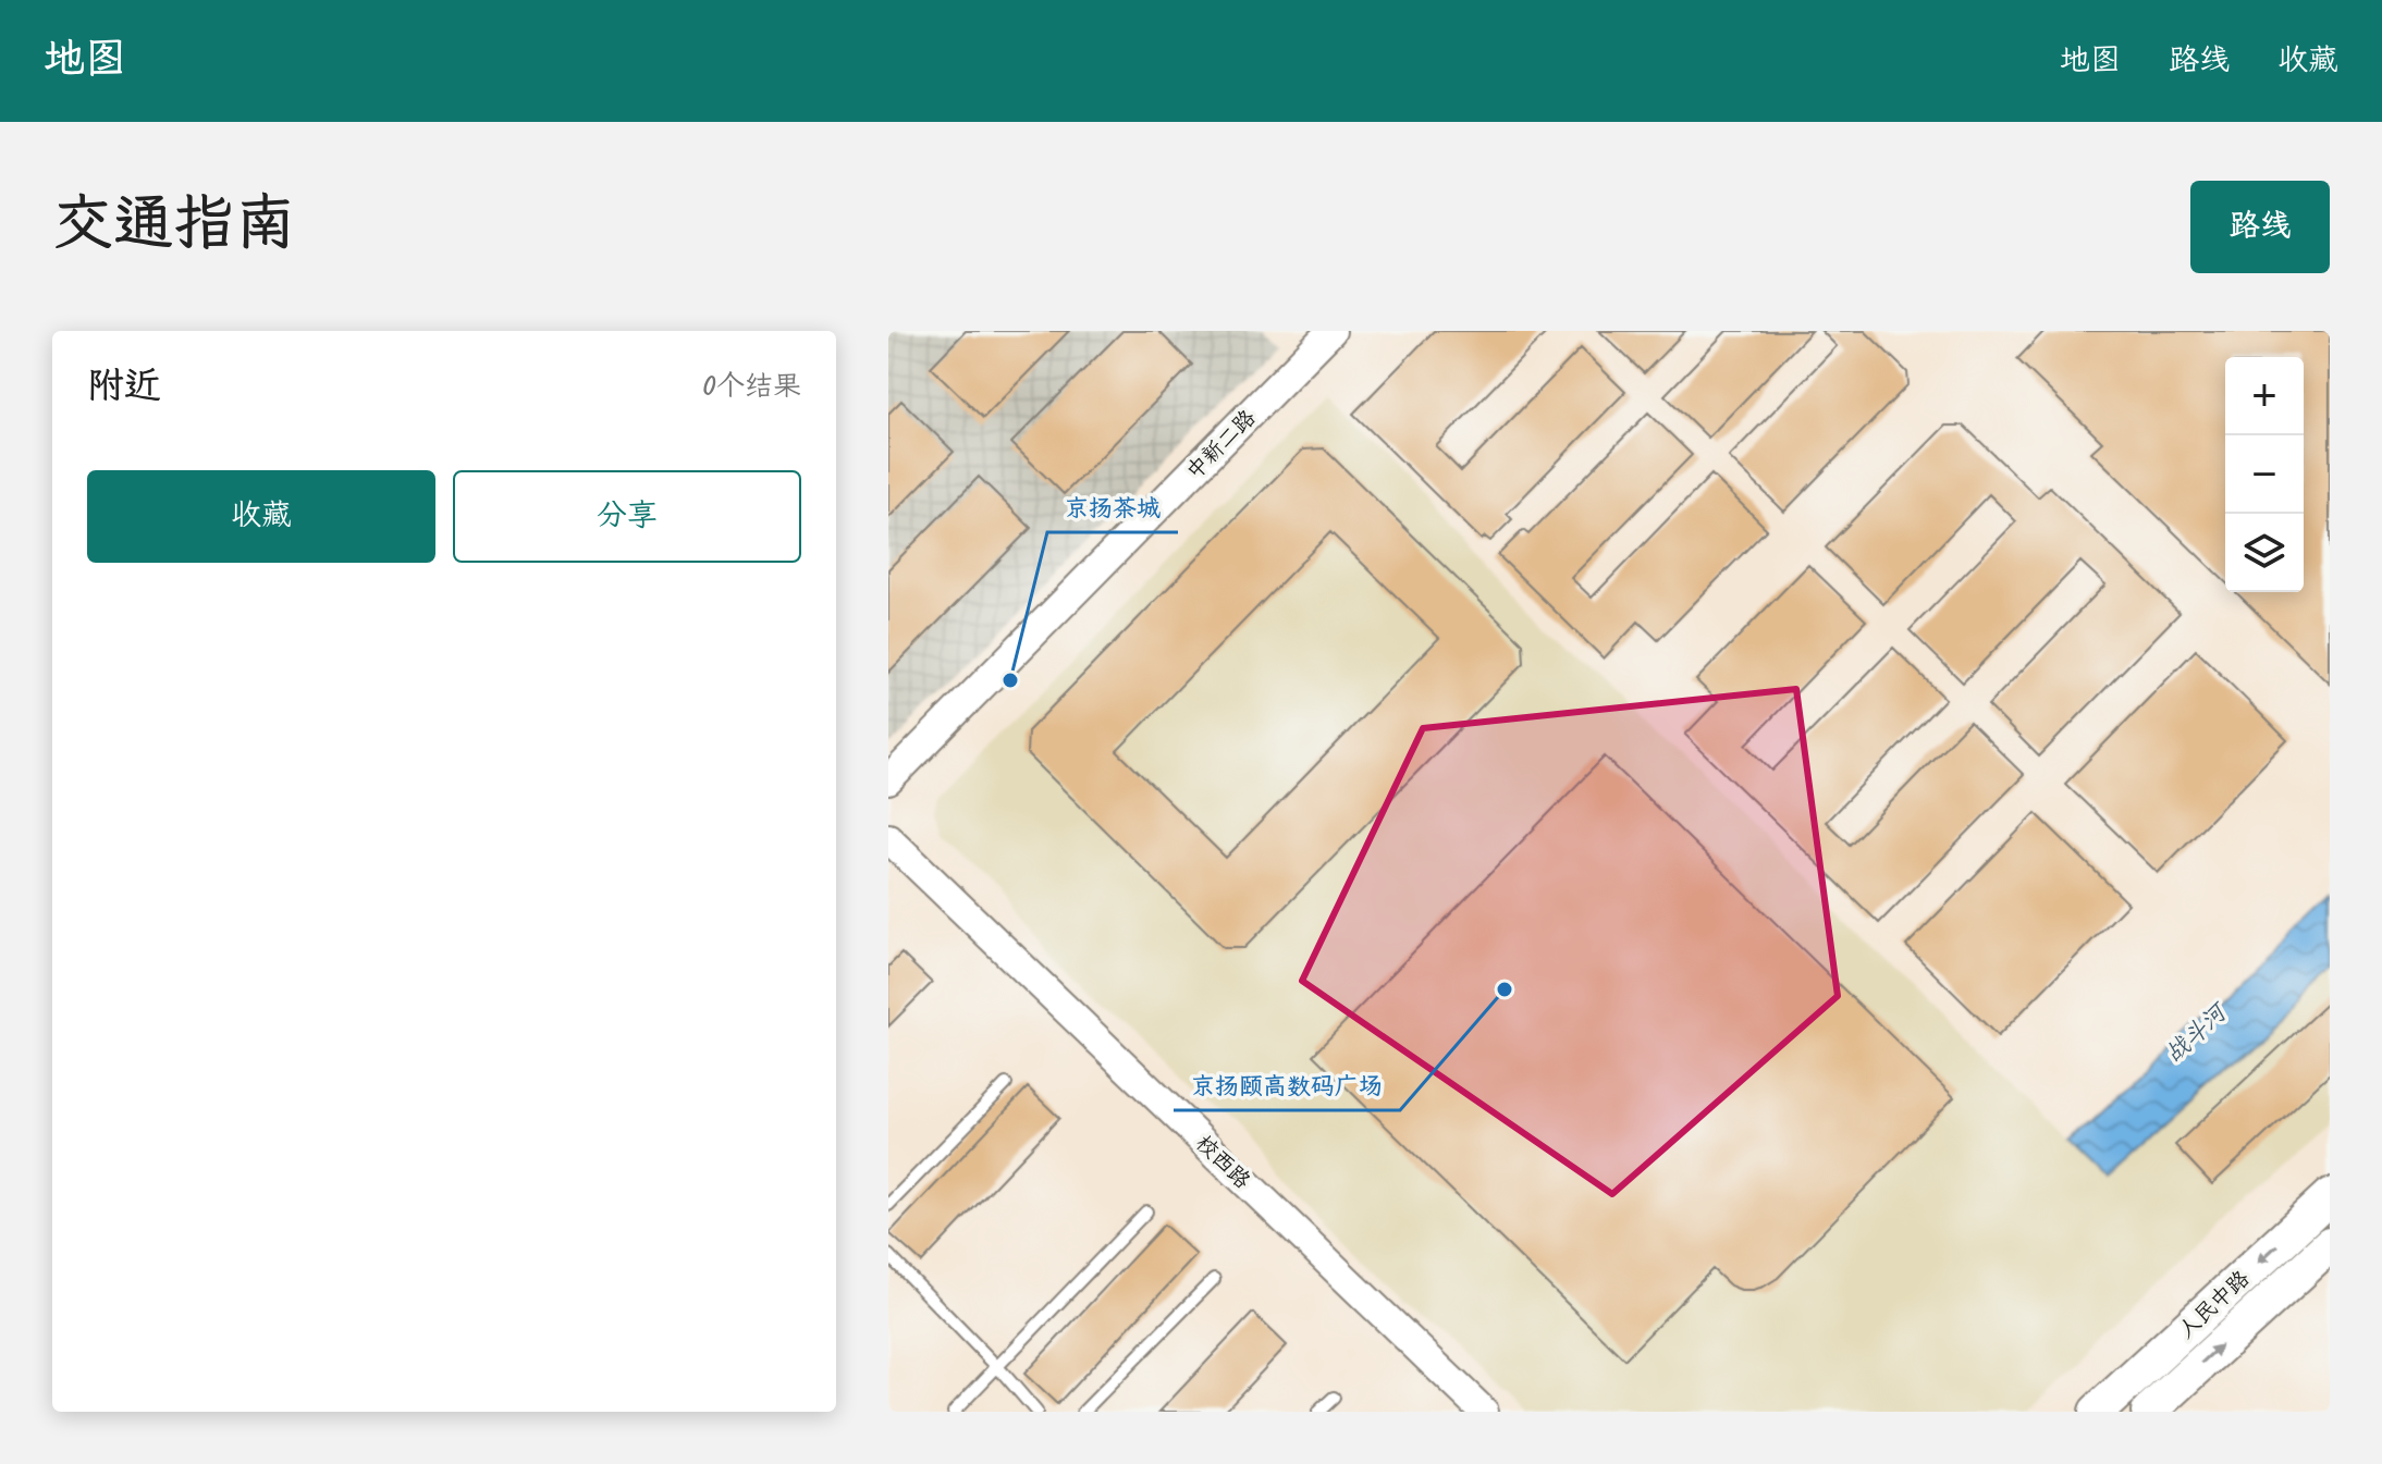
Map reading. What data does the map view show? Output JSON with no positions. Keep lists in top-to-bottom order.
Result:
{
  "streets": {
    "main road": ["人民中路"],
    "street": ["中新二路", "校西路"]
  },
  "water": ["战斗河"],
  "places": ["京扬茶城", "京扬颐高数码广场"],
  "page": {
    "header": "地图",
    "nav": ["地图", "路线", "收藏"],
    "title": "交通指南",
    "buttons": [
      "路线",
      ["收藏", "分享"]
    ],
    "heading": ["附近", "0个结果"],
    "map_buttons": ["+", "−"]
  }
}
